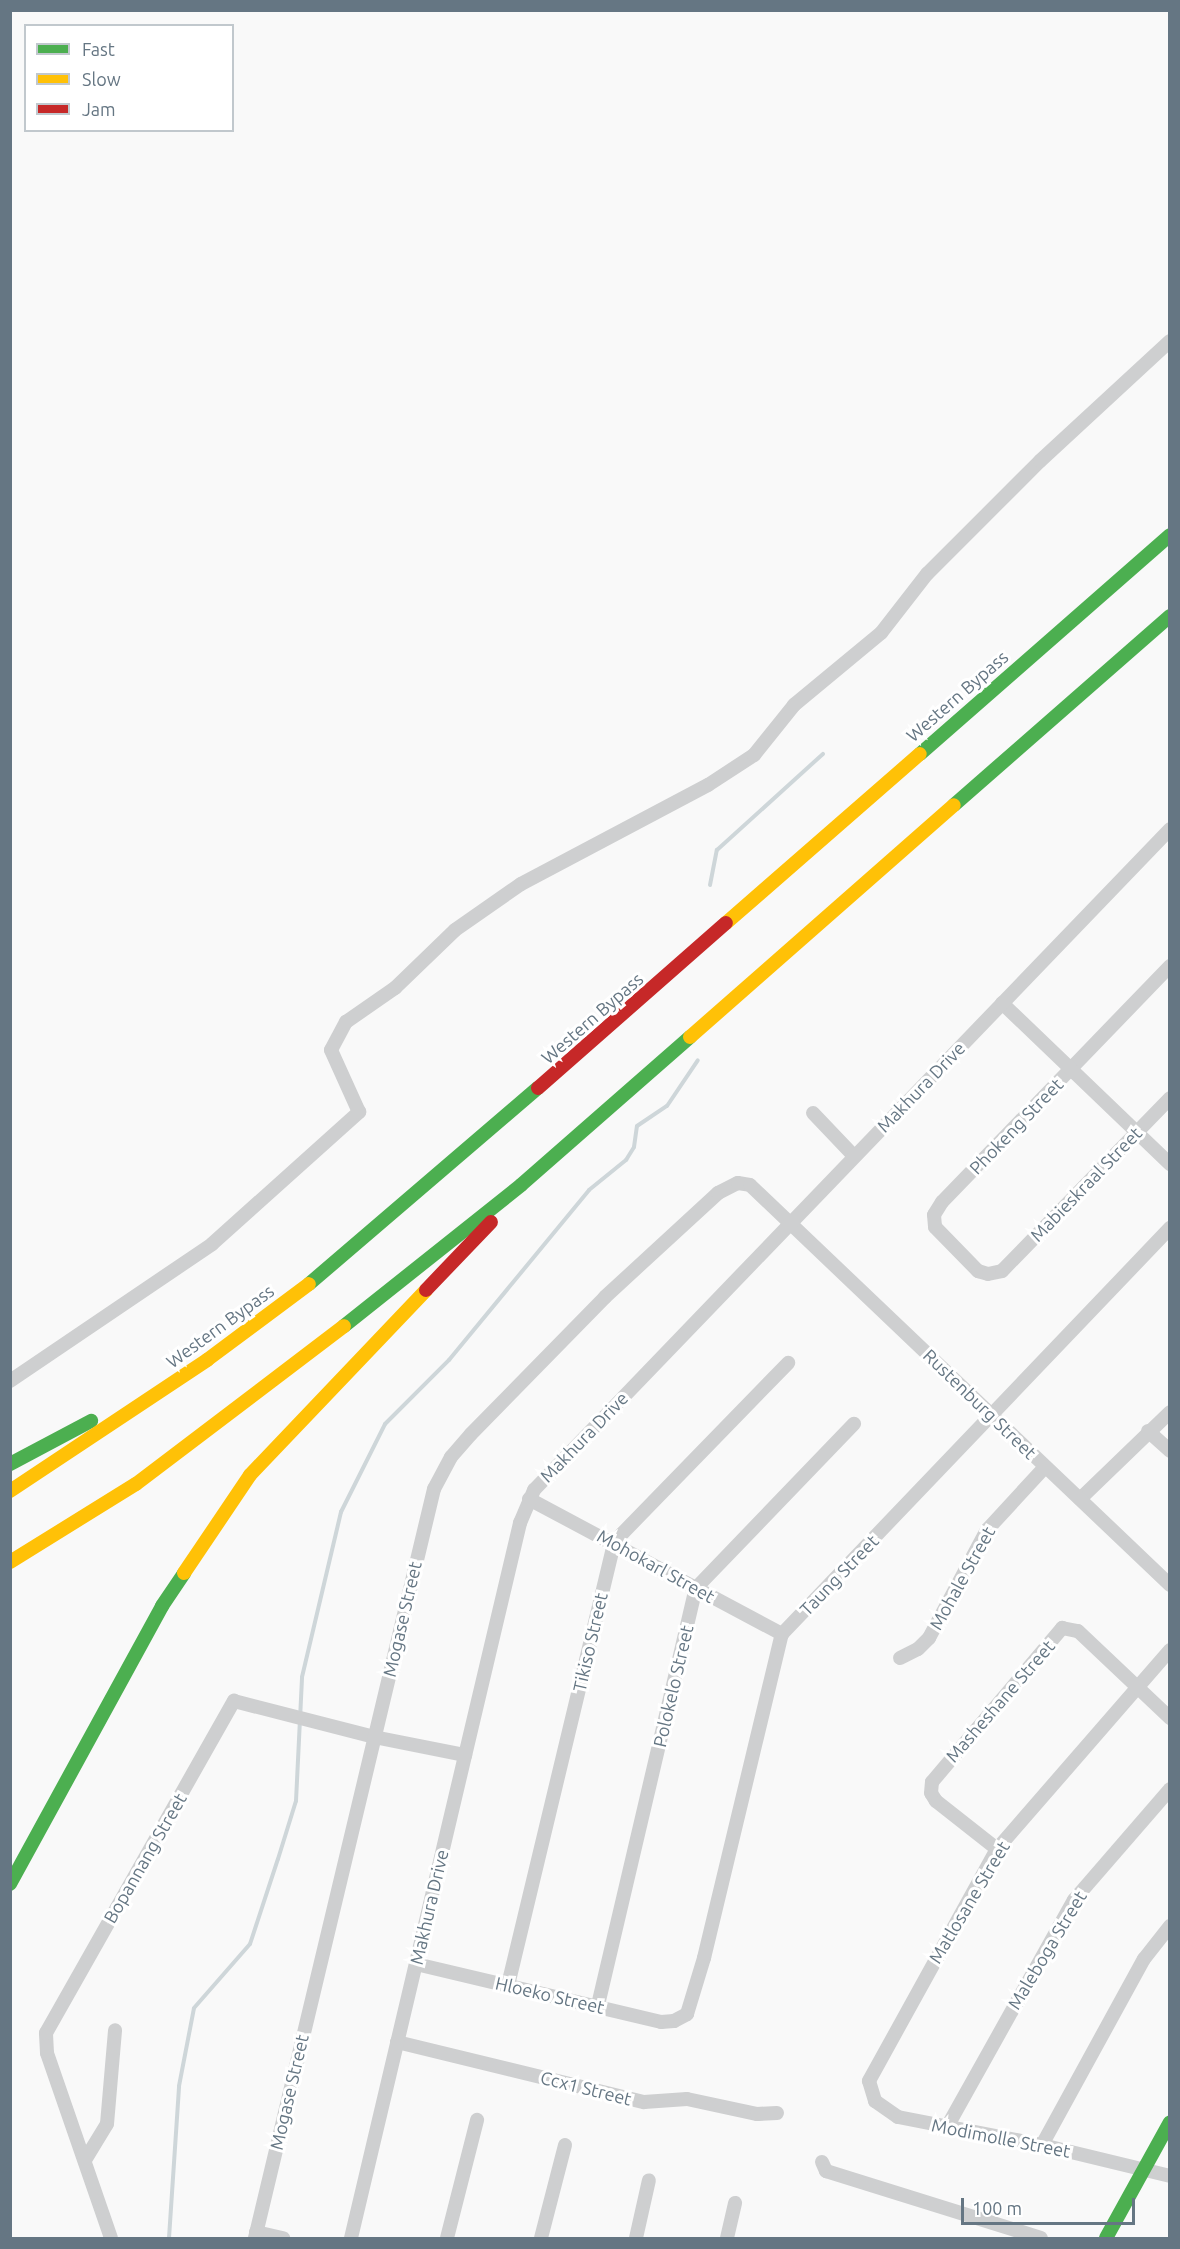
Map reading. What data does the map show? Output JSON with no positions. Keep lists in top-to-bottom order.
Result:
{
  "streets": {
    "main road": ["Western Bypass"],
    "street": [
      "Makhura Drive",
      "Phokeng Street",
      "Mabieskraal Street",
      "Rustenburg Street",
      "Mohokarl Street",
      "Taung Street",
      "Mohale Street",
      "Mogase Street",
      "Tikiso Street",
      "Polokelo Street",
      "Masheshane Street",
      "Bopannang Street",
      "Matlosane Street",
      "Maleboga Street",
      "Hloeko Street",
      "Ccx1 Street",
      "Modimolle Street"
    ]
  },
  "crossings": [
    ["Makhura Drive", "Rustenburg Street"],
    ["Makhura Drive", "Mohokarl Street"],
    ["Makhura Drive", "Mogase Street"],
    ["Makhura Drive", "Bopannang Street"],
    ["Makhura Drive", "Hloeko Street"],
    ["Makhura Drive", "Ccx1 Street"],
    ["Phokeng Street", "Mabieskraal Street"],
    ["Rustenburg Street", "Taung Street"],
    ["Rustenburg Street", "Mohale Street"],
    ["Rustenburg Street", "Mogase Street"],
    ["Mohokarl Street", "Taung Street"],
    ["Mohokarl Street", "Tikiso Street"],
    ["Mohokarl Street", "Polokelo Street"],
    ["Mohokarl Street", "Hloeko Street"],
    ["Taung Street", "Hloeko Street"],
    ["Mogase Street", "Bopannang Street"],
    ["Tikiso Street", "Hloeko Street"],
    ["Polokelo Street", "Hloeko Street"],
    ["Masheshane Street", "Matlosane Street"],
    ["Matlosane Street", "Modimolle Street"],
    ["Maleboga Street", "Modimolle Street"]
  ],
  "legend": ["Fast", "Slow", "Jam"],
  "scale_bar": "100 m"
}
